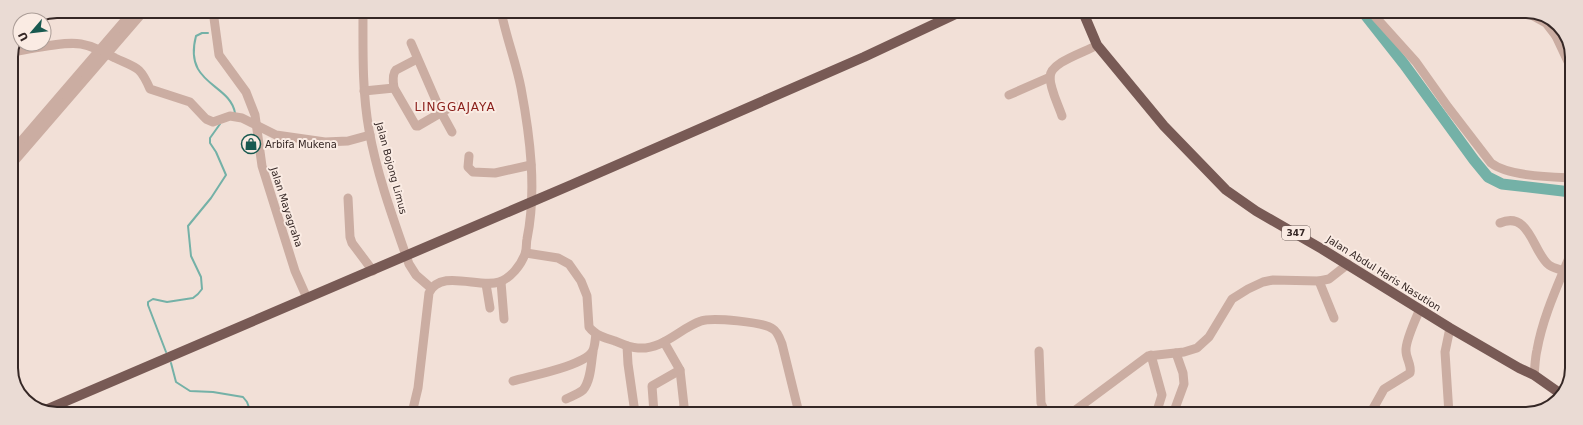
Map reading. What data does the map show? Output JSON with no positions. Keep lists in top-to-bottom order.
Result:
{
  "streets": {
    "main road": ["347", "Jalan Abdul Haris Nasution"],
    "street": ["Jalan Bojong Limus", "Jalan Mayagraha"]
  },
  "districts": ["LINGGAJAYA"],
  "places": {
    "shop": ["Arbifa Mukena"]
  },
  "north": "bottom left"
}
